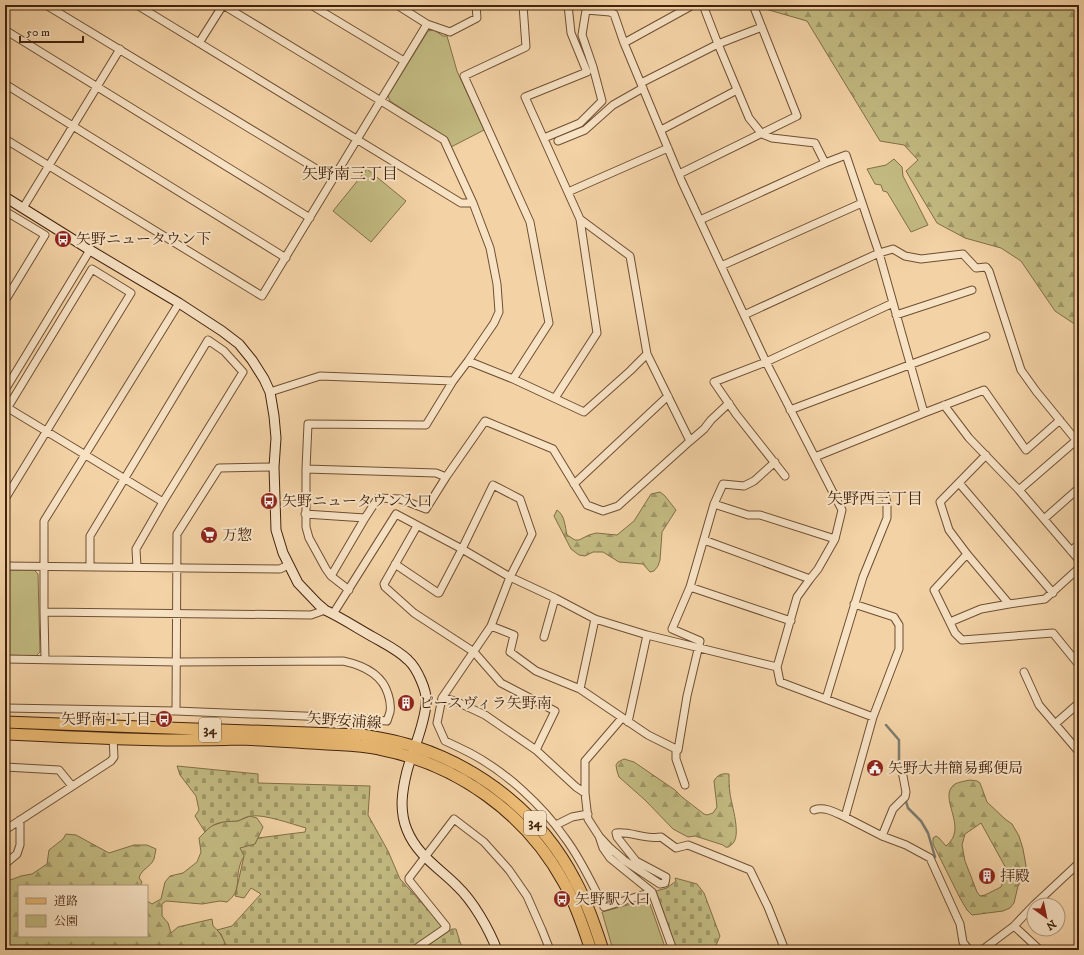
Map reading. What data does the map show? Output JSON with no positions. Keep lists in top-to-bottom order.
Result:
{
  "streets": {
    "main road": ["矢野安浦線", "34"]
  },
  "districts": ["矢野南三丁目", "矢野西三丁目"],
  "places": {
    "bus stop": [
      "矢野ニュータウン下",
      "矢野ニュータウン入口",
      "矢野南１丁目",
      "矢野駅入口"
    ],
    "supermarket": ["万惣"],
    "building": ["ピースヴィラ矢野南", "拝殿"],
    "public building": ["矢野大井簡易郵便局"]
  },
  "legend": ["道路", "公園"],
  "scale_bar": "50 m",
  "north": "bottom right"
}
